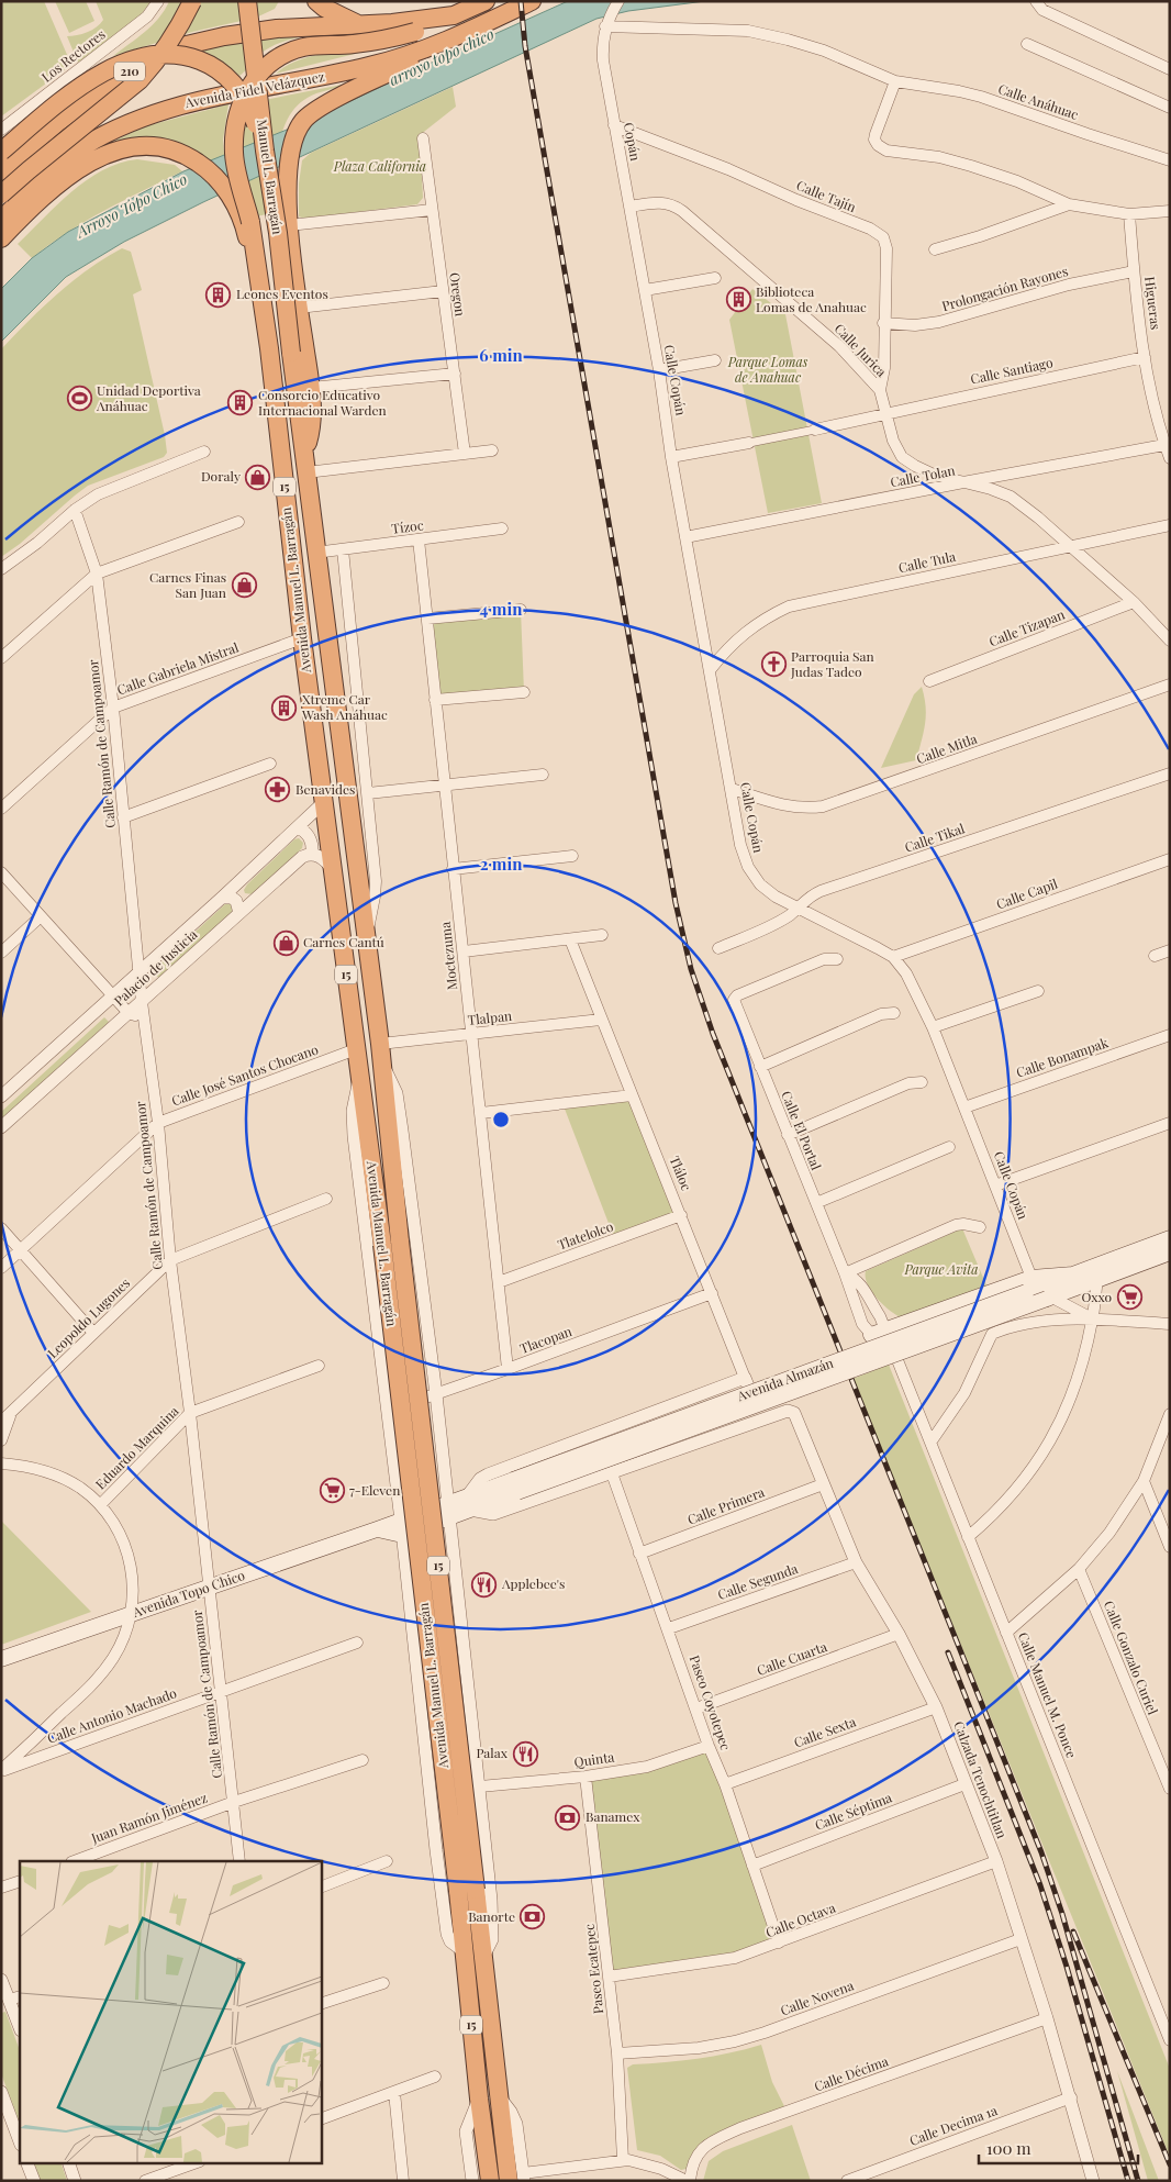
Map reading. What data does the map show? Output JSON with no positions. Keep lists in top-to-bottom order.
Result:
{
  "streets": {
    "highway": [
      "210",
      "Avenida Fidel Velázquez",
      "Manuel L. Barragán",
      "15",
      "Avenida Manuel L. Barragán"
    ],
    "main road": ["Avenida Almazán", "Avenida Topo Chico"],
    "street": [
      "Los Rectores",
      "Calle Anáhuac",
      "Copán",
      "Calle Tajín",
      "Prolongación Rayones",
      "Oregon",
      "Higueras",
      "Calle Jurica",
      "Calle Santiago",
      "Calle Copán",
      "Calle Tolan",
      "Tízoc",
      "Calle Tula",
      "Calle Tizapan",
      "Calle Gabriela Mistral",
      "Calle Ramón de Campoamor",
      "Calle Mitla",
      "Calle Tikal",
      "Calle Capil",
      "Moctezuma",
      "Palacio de Justicia",
      "Tlalpan",
      "Calle Bonampak",
      "Calle José Santos Chocano",
      "Calle El Portal",
      "Tláloc",
      "Tlatelolco",
      "Leopoldo Lugones",
      "Tlacopan",
      "Eduardo Marquina",
      "Calle Primera",
      "Calle Segunda",
      "Calle Gonzalo Curiel",
      "Calle Cuarta",
      "Calle Manuel M. Ponce",
      "Paseo Coyotepec",
      "Calle Antonio Machado",
      "Calle Sexta",
      "Quinta",
      "Calzada Tenochtitlan",
      "Calle Séptima",
      "Juan Ramón Jiménez",
      "Calle Octava",
      "Paseo Ecatepec",
      "Calle Novena",
      "Calle Décima",
      "Calle Decima 1a"
    ]
  },
  "crossings": [
    ["210", "Manuel L. Barragán"],
    ["Calle Anáhuac", "Copán"],
    ["Copán", "Calle Tajín"],
    ["Copán", "Calle Jurica"],
    ["Copán", "Calle Copán"],
    ["Manuel L. Barragán", "Avenida Manuel L. Barragán"],
    ["Calle Tajín", "Prolongación Rayones"],
    ["Calle Tajín", "Calle Jurica"],
    ["Prolongación Rayones", "Higueras"],
    ["Higueras", "Calle Santiago"],
    ["Higueras", "Calle Tolan"],
    ["Calle Jurica", "Calle Santiago"],
    ["Calle Jurica", "Calle Tolan"],
    ["Calle Jurica", "Calle Tula"],
    ["Calle Jurica", "Calle Tizapan"],
    ["Calle Copán", "Calle Tolan"],
    ["Calle Copán", "Calle Tula"],
    ["Calle Copán", "Calle Mitla"],
    ["Calle Copán", "Calle Tikal"],
    ["Calle Copán", "Calle Capil"],
    ["Calle Copán", "Calle Bonampak"],
    ["Calle Copán", "Avenida Almazán"],
    ["Tízoc", "Avenida Manuel L. Barragán"],
    ["Tízoc", "Moctezuma"],
    ["Avenida Manuel L. Barragán", "Calle Gabriela Mistral"],
    ["Avenida Manuel L. Barragán", "Palacio de Justicia"],
    ["Avenida Manuel L. Barragán", "Tlalpan"],
    ["Avenida Manuel L. Barragán", "Calle José Santos Chocano"],
    ["Calle Gabriela Mistral", "Calle Ramón de Campoamor"],
    ["Calle Ramón de Campoamor", "Palacio de Justicia"],
    ["Calle Ramón de Campoamor", "Calle José Santos Chocano"],
    ["Calle Ramón de Campoamor", "Leopoldo Lugones"],
    ["Calle Ramón de Campoamor", "Eduardo Marquina"],
    ["Calle Ramón de Campoamor", "Avenida Topo Chico"],
    ["Calle Ramón de Campoamor", "Calle Antonio Machado"],
    ["Calle Ramón de Campoamor", "Juan Ramón Jiménez"],
    ["Moctezuma", "Tlalpan"],
    ["Moctezuma", "Tlatelolco"],
    ["Moctezuma", "Tlacopan"],
    ["Tlalpan", "Tláloc"],
    ["Calle El Portal", "Calle Manuel M. Ponce"],
    ["Tláloc", "Tlatelolco"],
    ["Tláloc", "Tlacopan"],
    ["Tláloc", "Calzada Tenochtitlan"],
    ["Avenida Almazán", "Avenida Topo Chico"],
    ["Calle Primera", "Paseo Coyotepec"],
    ["Calle Primera", "Calzada Tenochtitlan"],
    ["Calle Segunda", "Paseo Coyotepec"],
    ["Calle Segunda", "Calzada Tenochtitlan"],
    ["Calle Cuarta", "Paseo Coyotepec"],
    ["Calle Cuarta", "Calzada Tenochtitlan"],
    ["Paseo Coyotepec", "Calle Sexta"],
    ["Paseo Coyotepec", "Quinta"],
    ["Paseo Coyotepec", "Calle Séptima"],
    ["Paseo Coyotepec", "Calle Octava"],
    ["Calle Sexta", "Calzada Tenochtitlan"],
    ["Quinta", "Paseo Ecatepec"],
    ["Calzada Tenochtitlan", "Calle Séptima"],
    ["Calzada Tenochtitlan", "Calle Octava"],
    ["Calzada Tenochtitlan", "Calle Novena"],
    ["Calzada Tenochtitlan", "Calle Décima"],
    ["Calzada Tenochtitlan", "Calle Decima 1a"],
    ["Calle Octava", "Paseo Ecatepec"],
    ["Paseo Ecatepec", "Calle Novena"]
  ],
  "water": ["arroyo topo chico", "Arroyo Topo Chico"],
  "parks": ["Plaza California", "Parque Lomas de Anahuac", "Parque Avita"],
  "places": {
    "building": [
      "Leones Eventos",
      "Biblioteca Lomas de Anahuac",
      "Consorcio Educativo Internacional Warden",
      "Xtreme Car Wash Anáhuac"
    ],
    "sports": ["Unidad Deportiva Anáhuac"],
    "shop": ["Doraly", "Carnes Finas San Juan", "Carnes Cantú"],
    "church": ["Parroquia San Judas Tadeo"],
    "pharmacy": ["Benavides"],
    "supermarket": ["Oxxo", "7-Eleven"],
    "restaurant": ["Applebee's", "Palax"],
    "bank": ["Banamex", "Banorte"]
  },
  "scale_bar": "100 m",
  "rings": ["6 min", "4 min", "2 min"]
}
